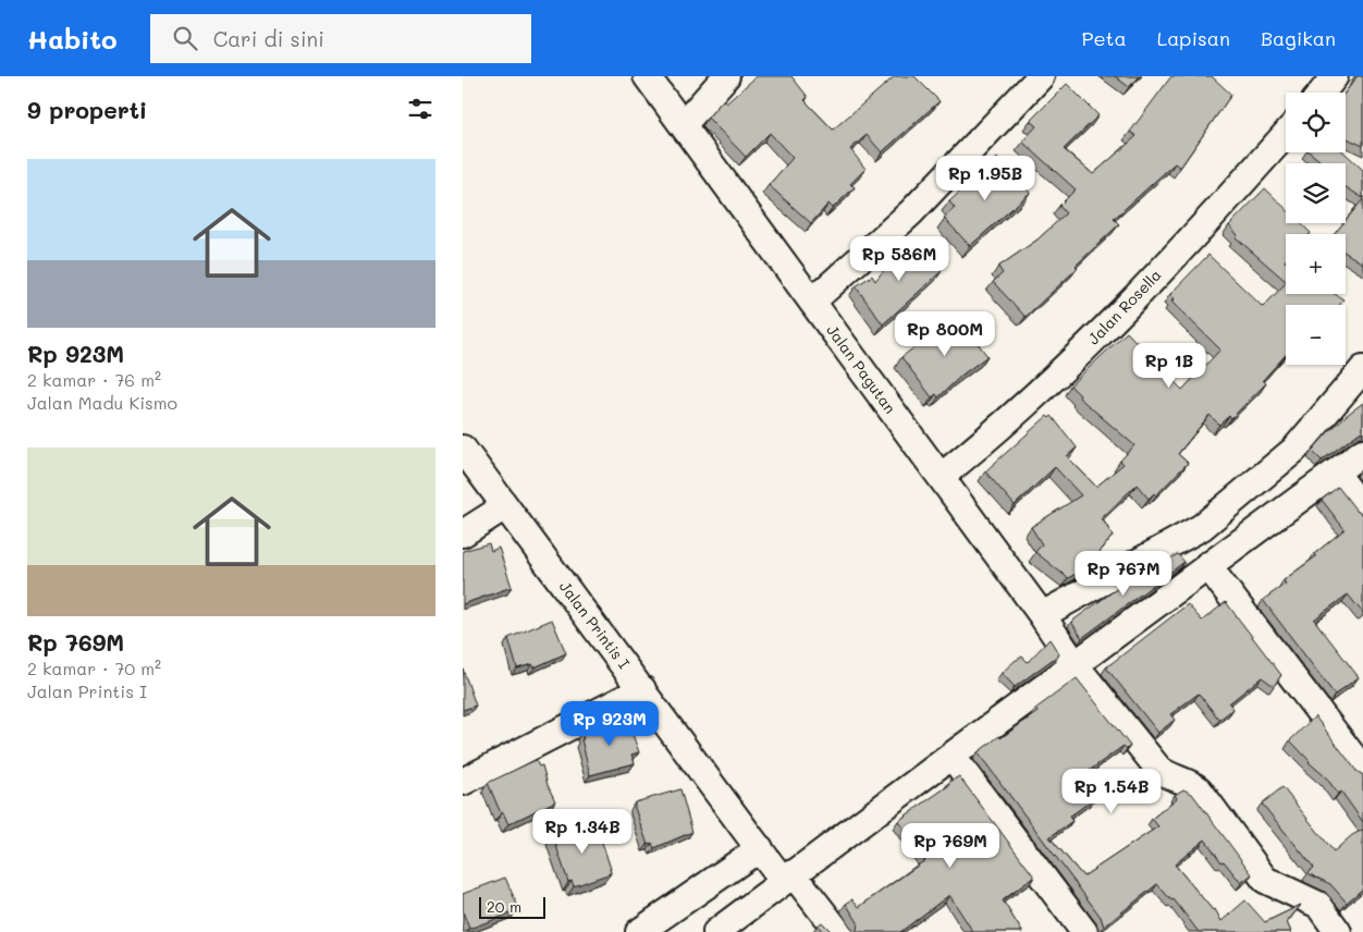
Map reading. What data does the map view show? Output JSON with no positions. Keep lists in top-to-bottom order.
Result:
{
  "streets": {
    "street": ["Jalan Rosella", "Jalan Pagutan", "Jalan Printis I"]
  },
  "crossings": [
    ["Jalan Rosella", "Jalan Pagutan"]
  ],
  "scale_bar": "20 m",
  "page": {
    "header": "Habito",
    "search": "Cari di sini",
    "nav": ["Peta", "Lapisan", "Bagikan"],
    "heading": "9 properti",
    "map_buttons": ["+", "−"],
    "list": [
      {
        "name": "Rp 923M",
        "note": "2 kamar · 76 m² · Jalan Madu Kismo"
      },
      {
        "name": "Rp 769M",
        "note": "2 kamar · 70 m² · Jalan Printis I"
      }
    ],
    "price": [
      "Rp 1.95B",
      "Rp 586M",
      "Rp 800M",
      "Rp 1B",
      "Rp 767M",
      "Rp 923M",
      "Rp 1.54B",
      "Rp 1.34B",
      "Rp 769M"
    ],
    "scale": "20 m"
  }
}
